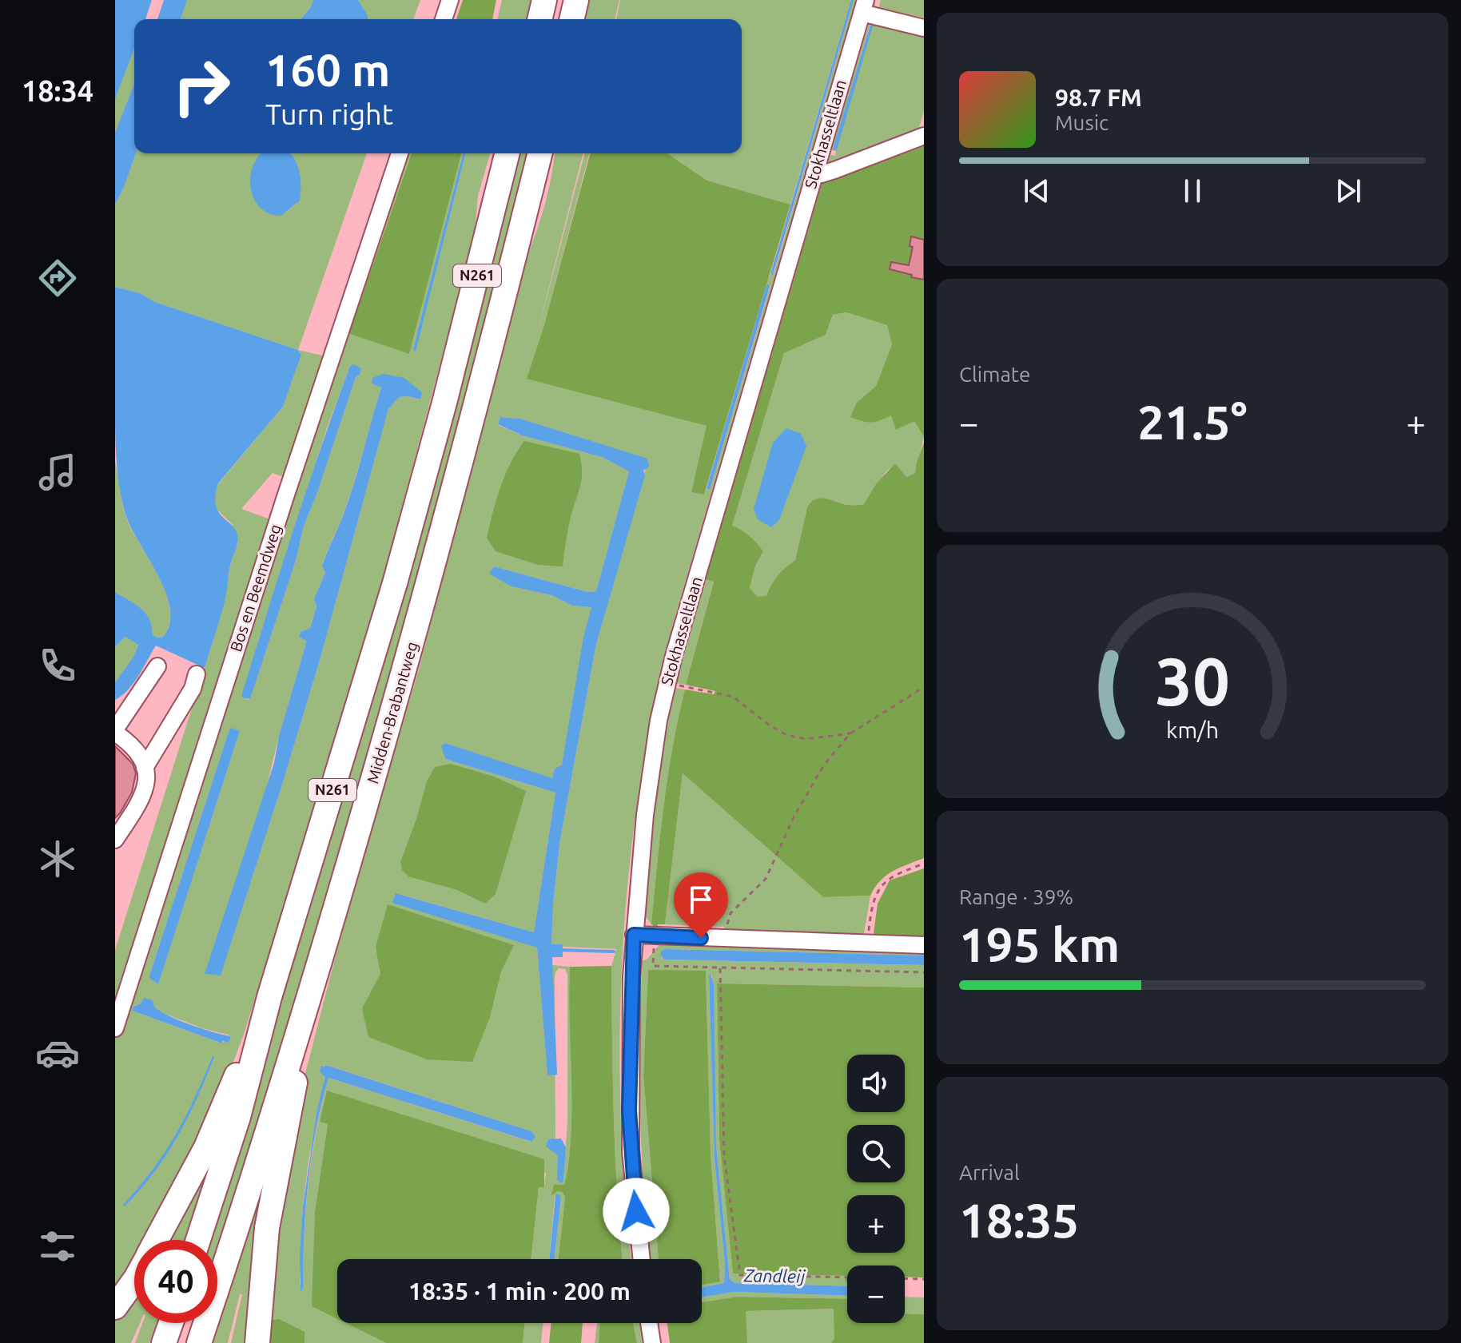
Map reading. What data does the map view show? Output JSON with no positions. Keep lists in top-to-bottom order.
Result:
{
  "streets": {
    "highway": ["N261", "Midden-Brabantweg"],
    "street": ["Stokhasseltlaan", "Bos en Beemdweg"]
  },
  "crossings": [
    ["N261", "Midden-Brabantweg"]
  ],
  "water": ["Zandleij"],
  "page": {
    "tabs": "18:34",
    "turn": ["160 m", "Turn right"],
    "song": ["98.7 FM", "Music"],
    "tile": [
      "Climate",
      ["Range · 39%", "195 km"],
      ["Arrival", "18:35"]
    ],
    "heat": ["−", "21.5°", "+"],
    "map_buttons": ["+", "−"],
    "limit": "40",
    "trip": "18:35 · 1 min · 200 m",
    "gauge": ["30", "km/h"]
  }
}
